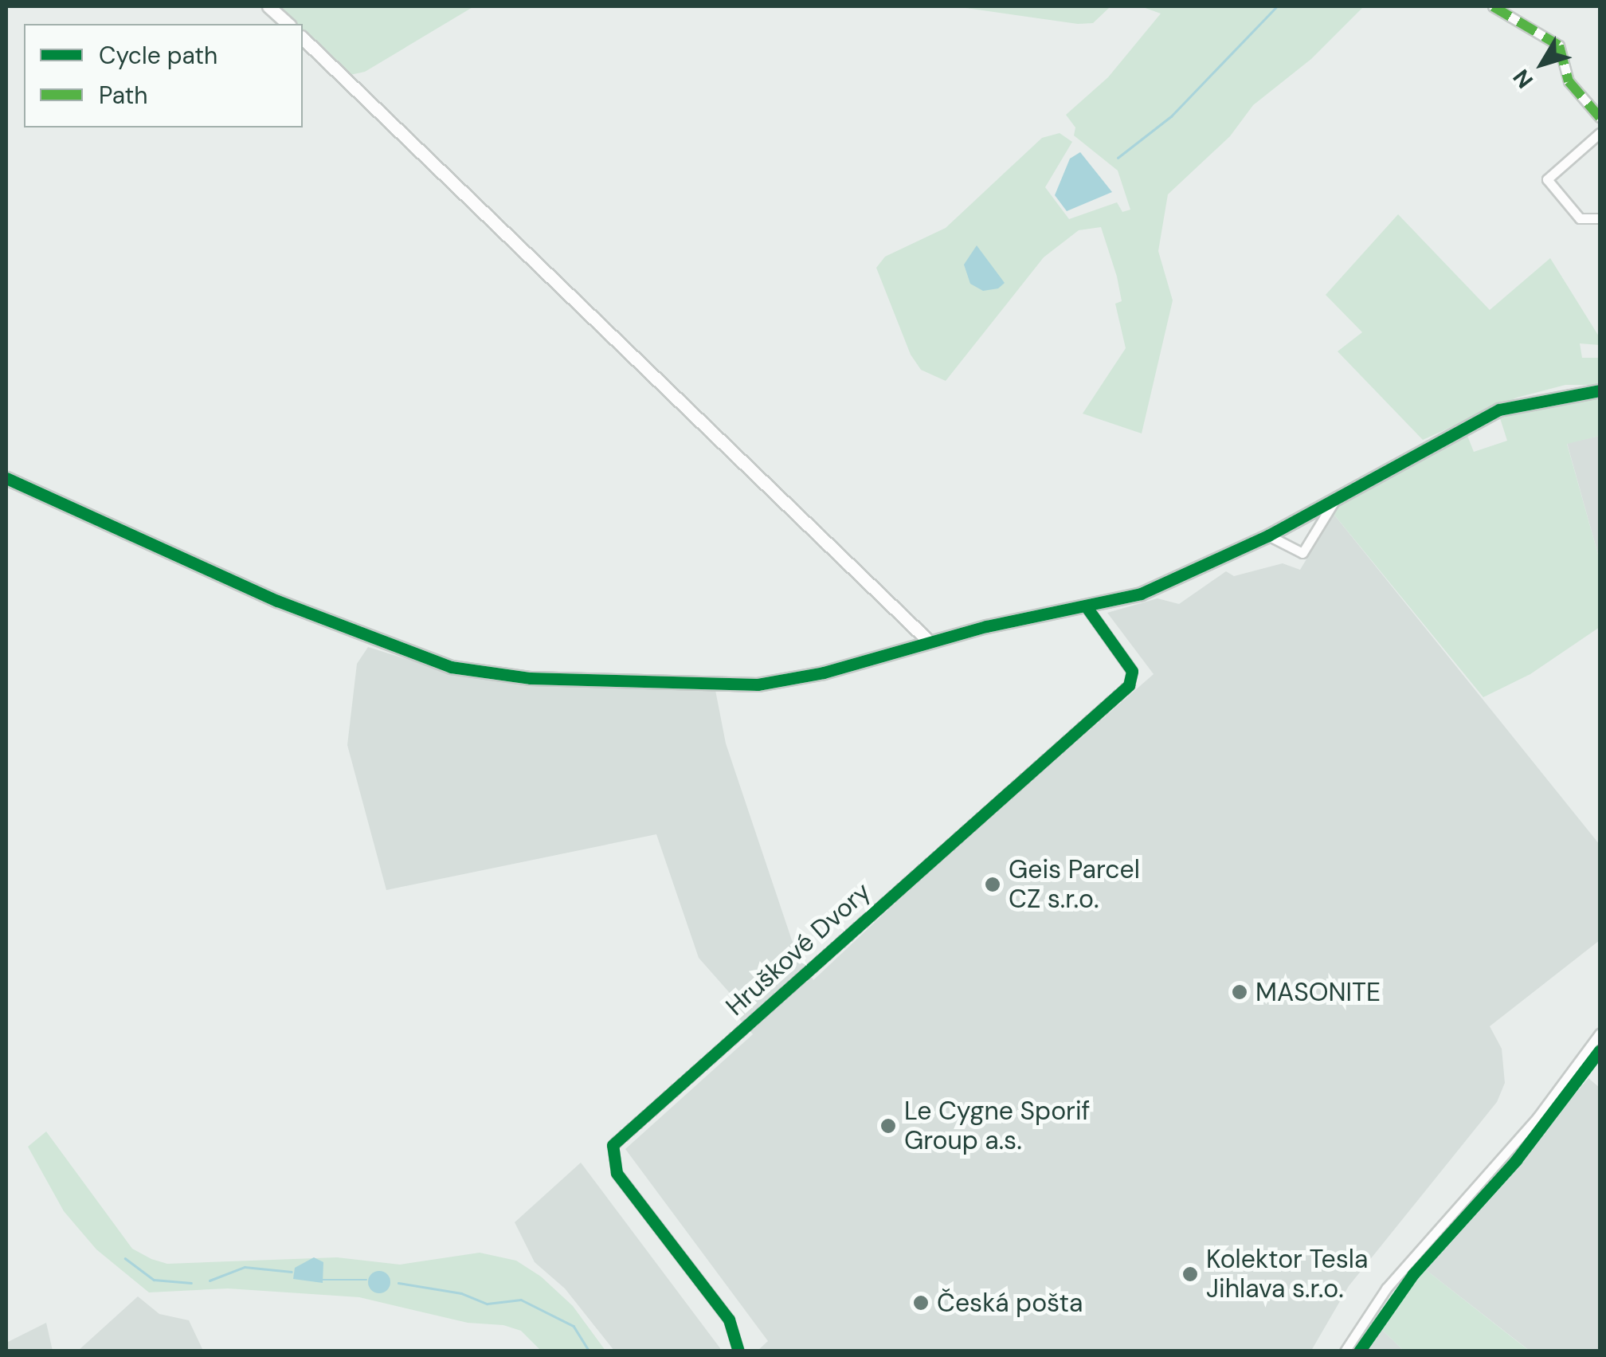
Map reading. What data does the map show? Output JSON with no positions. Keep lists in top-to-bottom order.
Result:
{
  "streets": {
    "street": ["Hruškové Dvory"]
  },
  "places": [
    "Geis Parcel CZ s.r.o.",
    "MASONITE",
    "Le Cygne Sporif Group a.s.",
    "Kolektor Tesla Jihlava s.r.o.",
    "Česká pošta"
  ],
  "legend": ["Cycle path", "Path"],
  "north": "bottom left"
}
